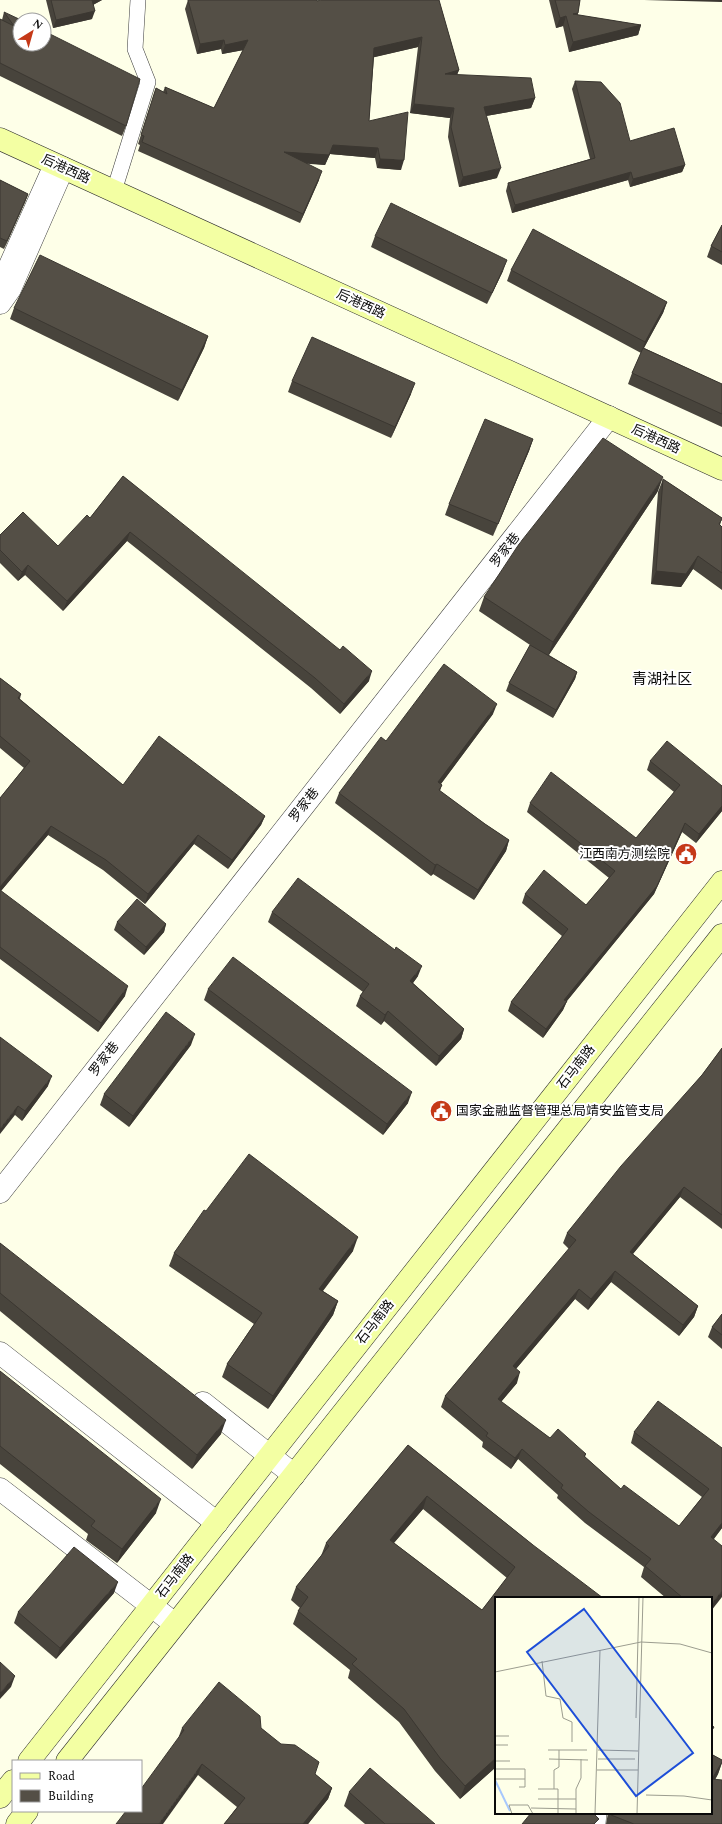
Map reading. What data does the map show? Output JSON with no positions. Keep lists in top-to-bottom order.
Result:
{
  "streets": {
    "main road": ["后港西路", "石马南路"],
    "street": ["罗家巷"]
  },
  "crossings": [
    ["后港西路", "罗家巷"]
  ],
  "districts": ["青湖社区"],
  "places": {
    "public building": ["江西南方测绘院", "国家金融监督管理总局靖安监管支局"]
  },
  "legend": ["Road", "Building"],
  "north": "top right"
}
